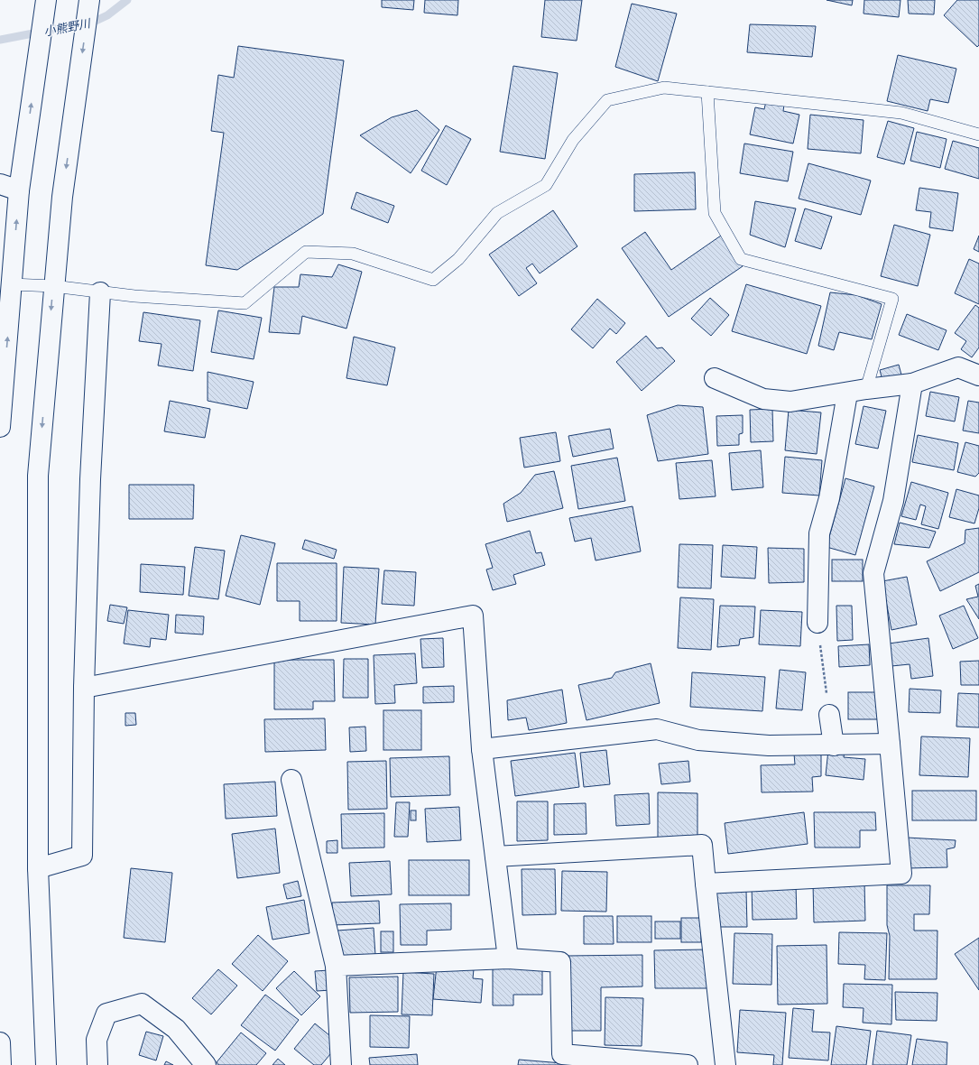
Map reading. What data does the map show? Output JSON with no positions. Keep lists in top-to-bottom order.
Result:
{
  "water": ["小熊野川"]
}
